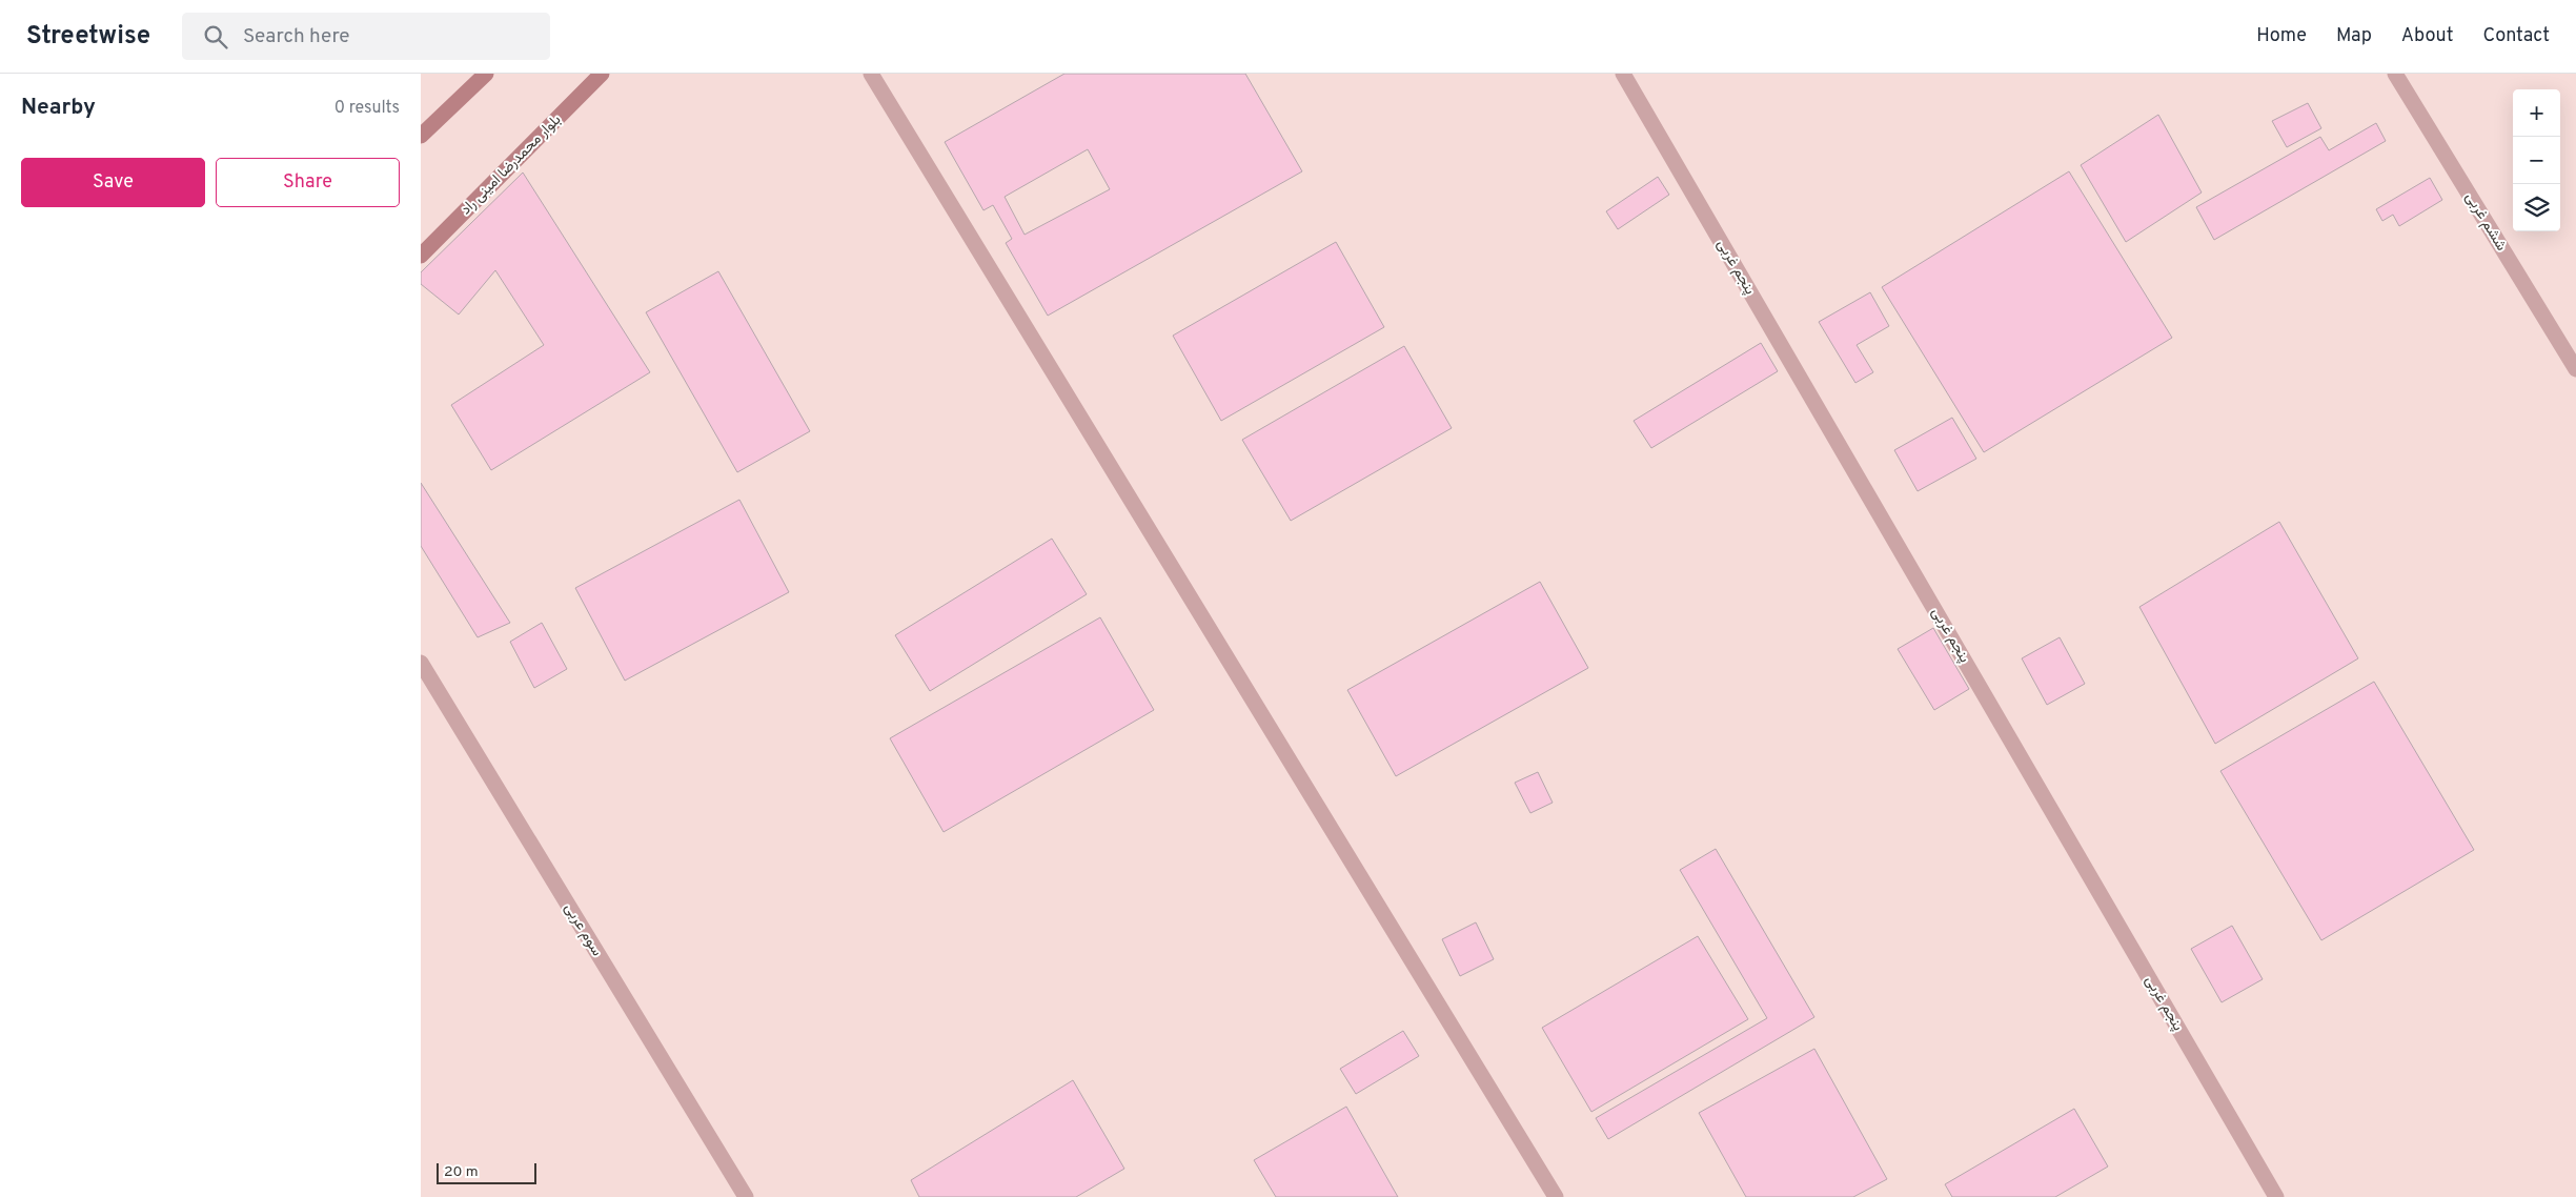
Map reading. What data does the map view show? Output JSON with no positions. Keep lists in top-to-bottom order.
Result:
{
  "streets": {
    "main road": ["بلوار محمدرضا امینی راد"],
    "lane": ["ششم غربی", "پنجم غربی", "سوم عربی"]
  },
  "scale_bar": "20 m",
  "page": {
    "header": "Streetwise",
    "search": "Search here",
    "nav": [
      "Home",
      "Map",
      "About",
      "Contact"
    ],
    "heading": ["Nearby", "0 results"],
    "map_buttons": ["+", "−"],
    "buttons": ["Save", "Share"],
    "scale": "20 m"
  }
}
